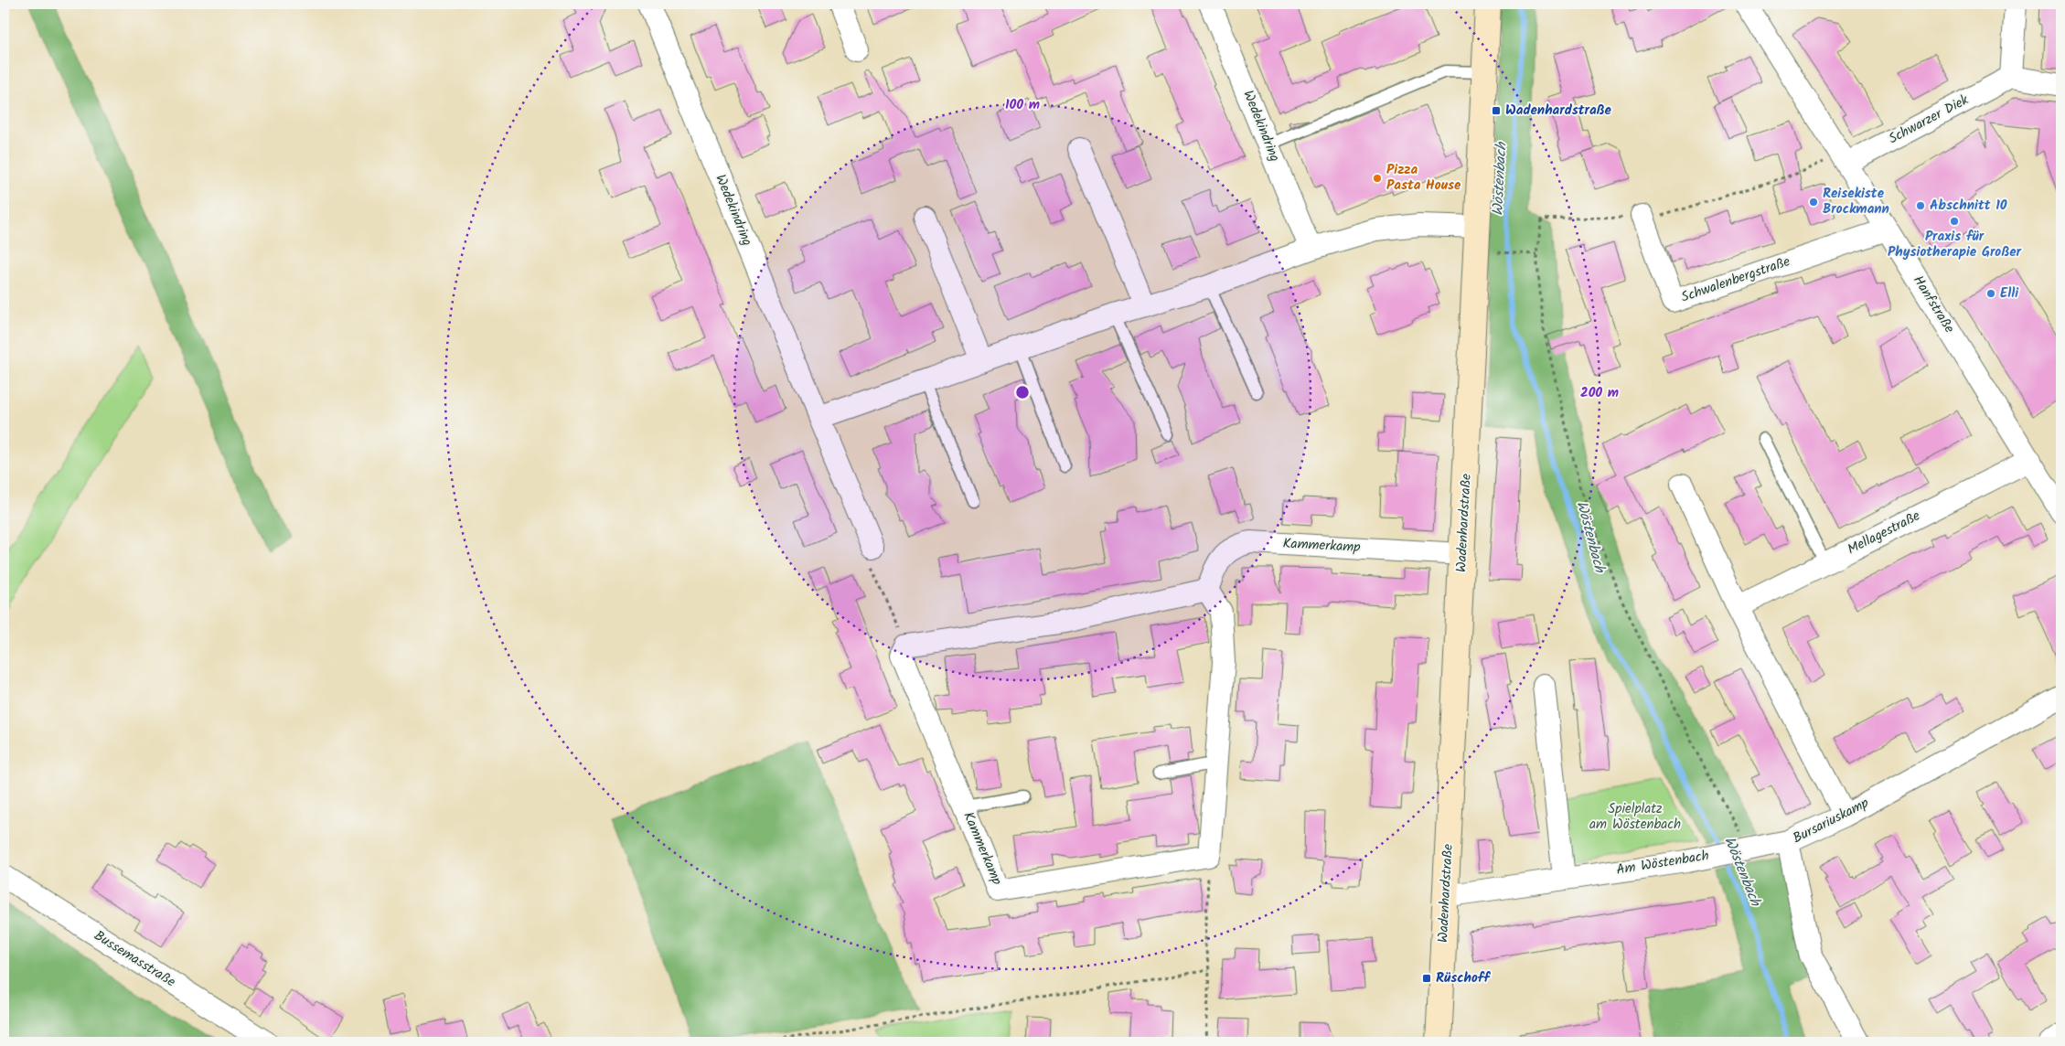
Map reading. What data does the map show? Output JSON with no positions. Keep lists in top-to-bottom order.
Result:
{
  "streets": {
    "street": [
      "Schwarzer Diek",
      "Wedekindring",
      "Schwalenbergstraße",
      "Hanfstraße",
      "Wadenhardstraße",
      "Mellagestraße",
      "Kammerkamp",
      "Bursariuskamp",
      "Am Wöstenbach",
      "Bussemasstraße"
    ]
  },
  "crossings": [
    ["Schwarzer Diek", "Hanfstraße"],
    ["Schwalenbergstraße", "Hanfstraße"],
    ["Hanfstraße", "Mellagestraße"],
    ["Wadenhardstraße", "Kammerkamp"],
    ["Wadenhardstraße", "Am Wöstenbach"],
    ["Bursariuskamp", "Am Wöstenbach"]
  ],
  "water": ["Wöstenbach"],
  "parks": ["Spielplatz am Wöstenbach"],
  "places": {
    "transit": ["Wadenhardstraße", "Rüschoff"],
    "other": [
      "Pizza Pasta House",
      "Reisekiste Brockmann",
      "Abschnitt 10",
      "Praxis für Physiotherapie Großer",
      "Elli"
    ]
  },
  "rings": ["100 m", "200 m"]
}
